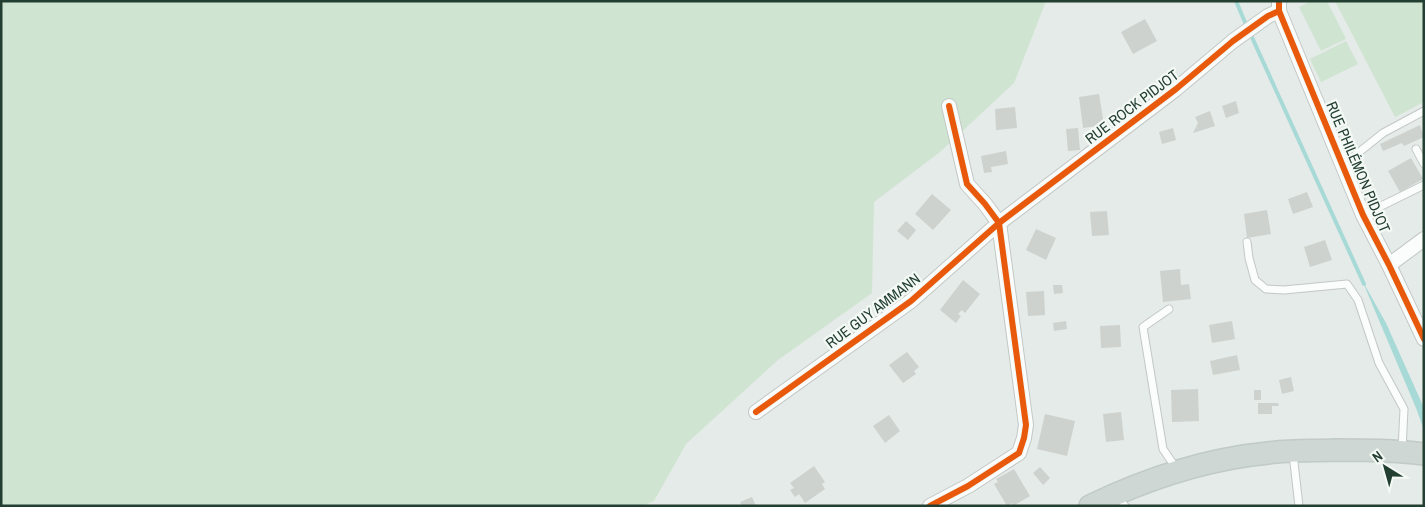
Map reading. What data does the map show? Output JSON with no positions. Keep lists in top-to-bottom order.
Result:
{
  "streets": {
    "street": ["RUE ROCK PIDJOT", "RUE PHILÉMON PIDJOT", "RUE GUY AMMANN"]
  },
  "crossings": [
    ["RUE ROCK PIDJOT", "RUE PHILÉMON PIDJOT"],
    ["RUE ROCK PIDJOT", "RUE GUY AMMANN"]
  ],
  "north": "top left"
}
